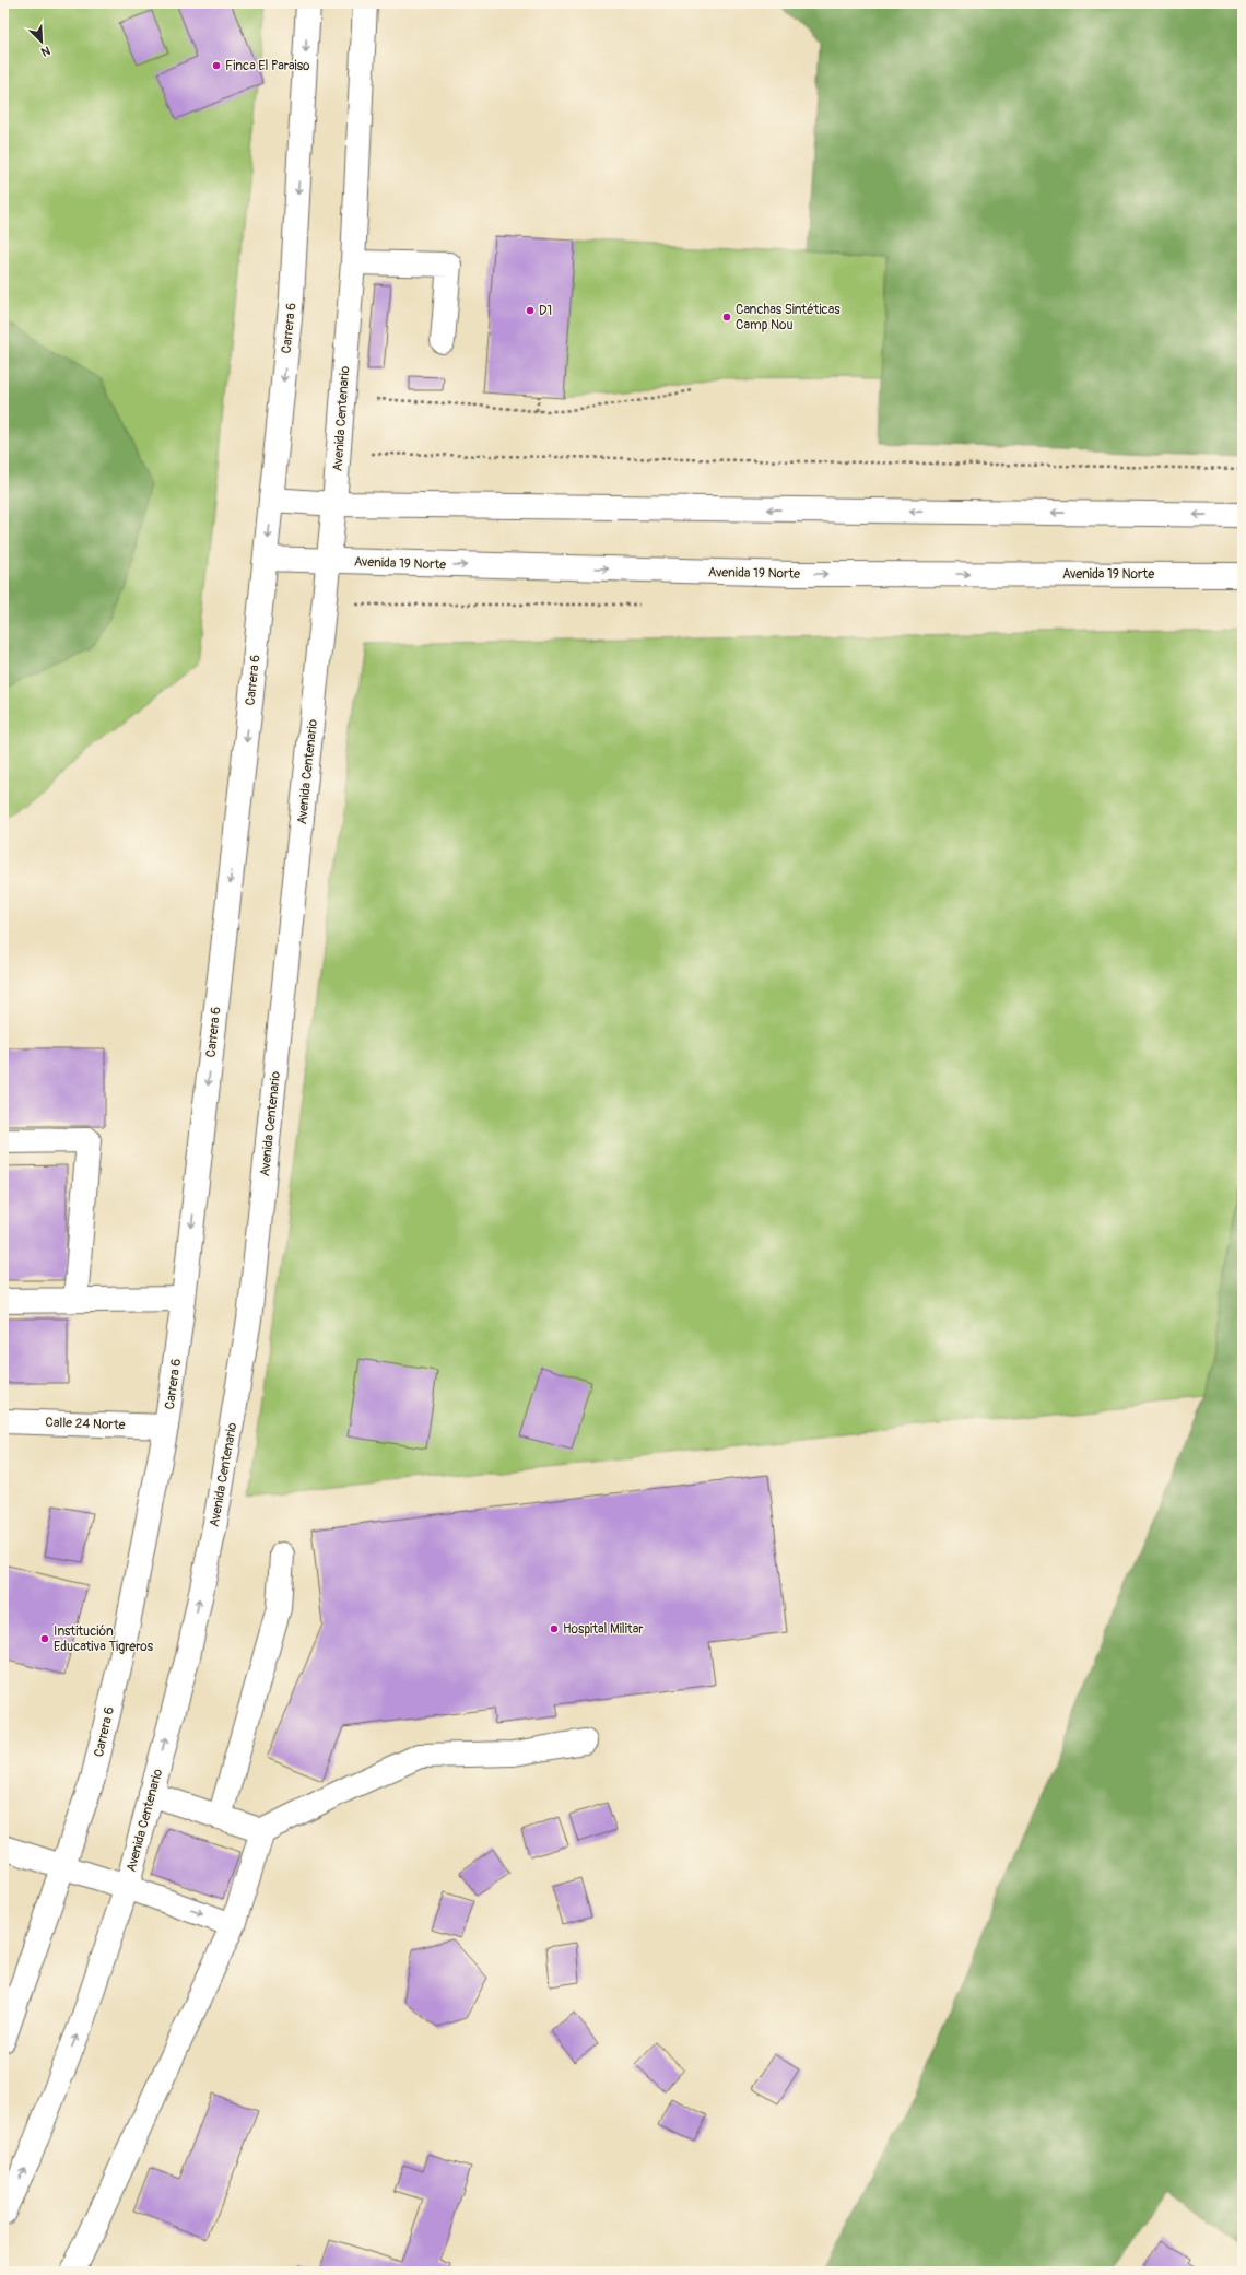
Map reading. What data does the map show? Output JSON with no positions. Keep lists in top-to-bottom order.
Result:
{
  "streets": {
    "main road": [
      "Carrera 6",
      "Avenida Centenario",
      "Avenida 19 Norte",
      "Calle 24 Norte"
    ]
  },
  "crossings": [
    ["Carrera 6", "Avenida 19 Norte"],
    ["Carrera 6", "Calle 24 Norte"],
    ["Avenida Centenario", "Avenida 19 Norte"]
  ],
  "one_way": ["Carrera 6"],
  "places": [
    "Finca El Paraiso",
    "D1",
    "Canchas Sintéticas Camp Nou",
    "Hospital Militar",
    "Institución Educativa Tigreros"
  ],
  "north": "bottom right"
}
